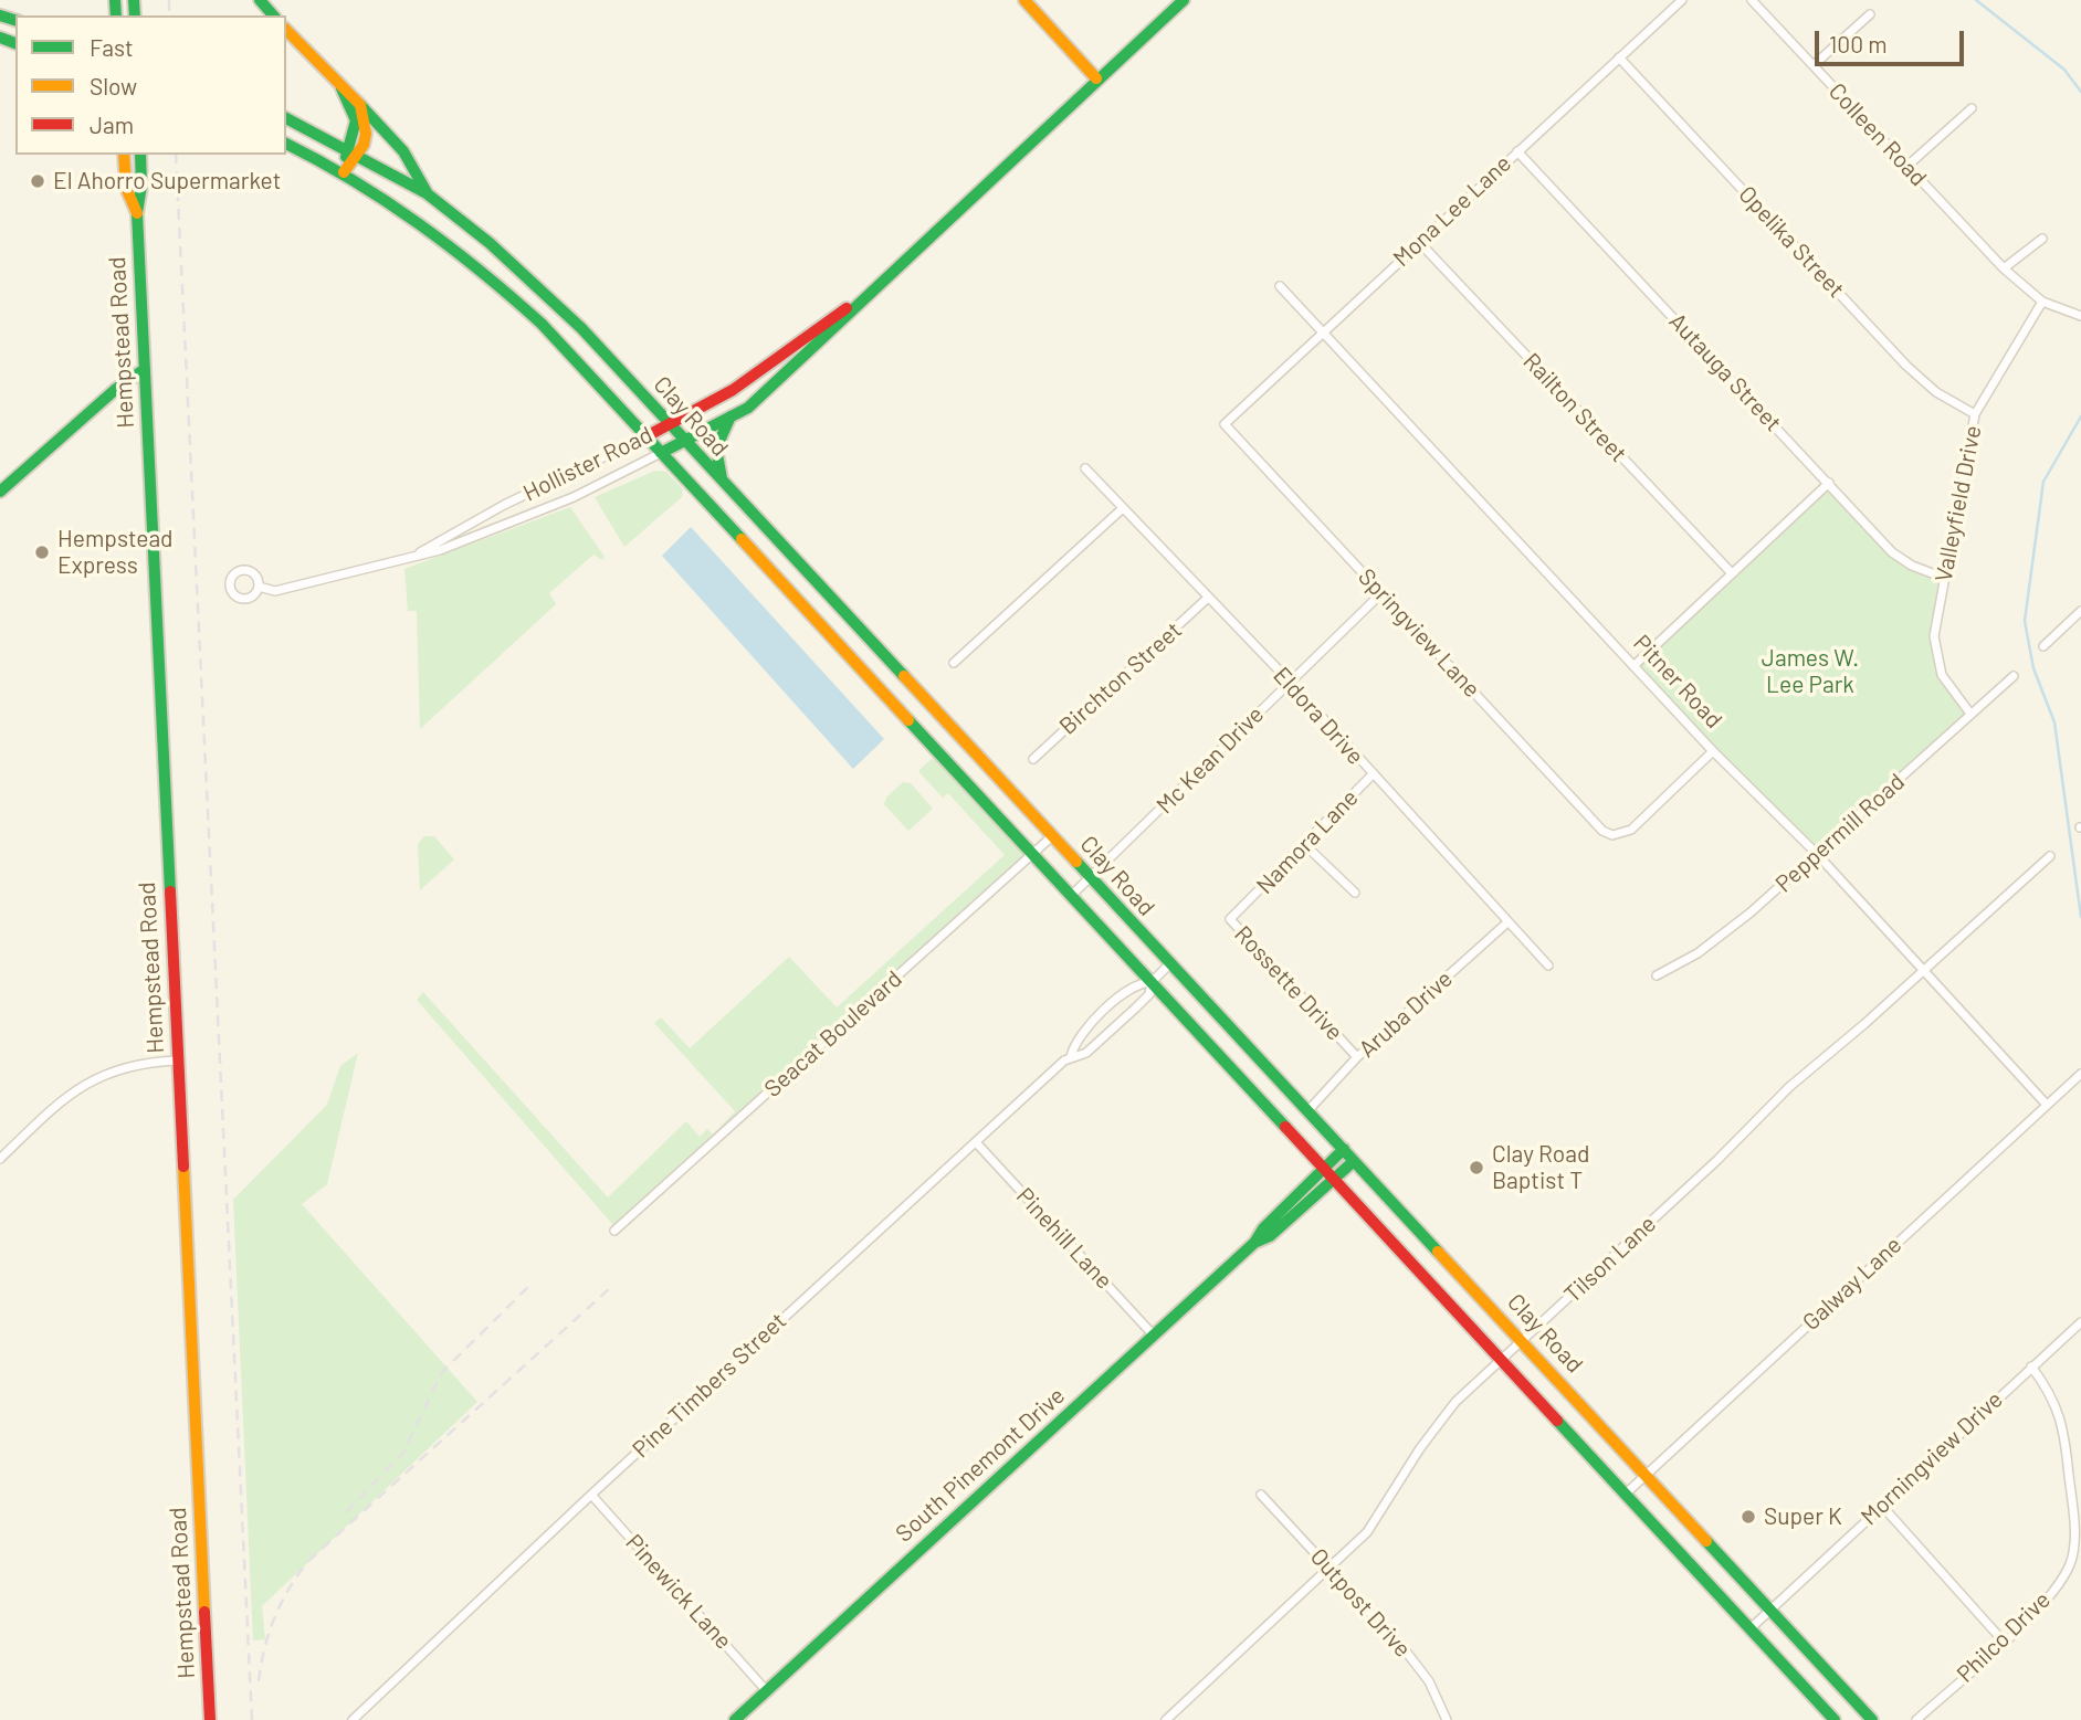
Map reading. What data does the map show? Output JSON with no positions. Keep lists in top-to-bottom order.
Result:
{
  "streets": {
    "main road": [
      "Hempstead Road",
      "Clay Road",
      "Hollister Road",
      "South Pinemont Drive"
    ],
    "street": [
      "Colleen Road",
      "Mona Lee Lane",
      "Opelika Street",
      "Autauga Street",
      "Railton Street",
      "Valleyfield Drive",
      "Springview Lane",
      "Birchton Street",
      "Pitner Road",
      "Eldora Drive",
      "Mc Kean Drive",
      "Peppermill Road",
      "Namora Lane",
      "Rossette Drive",
      "Aruba Drive",
      "Seacat Boulevard",
      "Pinehill Lane",
      "Tilson Lane",
      "Galway Lane",
      "Pine Timbers Street",
      "Morningview Drive",
      "Pinewick Lane",
      "Outpost Drive",
      "Philco Drive"
    ]
  },
  "crossings": [
    ["Colleen Road", "Valleyfield Drive"],
    ["Mona Lee Lane", "Opelika Street"],
    ["Mona Lee Lane", "Autauga Street"],
    ["Mona Lee Lane", "Railton Street"],
    ["Mona Lee Lane", "Springview Lane"],
    ["Mona Lee Lane", "Pitner Road"],
    ["Opelika Street", "Valleyfield Drive"],
    ["Autauga Street", "Valleyfield Drive"],
    ["Clay Road", "Hollister Road"],
    ["Clay Road", "Mc Kean Drive"],
    ["Clay Road", "Aruba Drive"],
    ["Clay Road", "Seacat Boulevard"],
    ["Clay Road", "Tilson Lane"],
    ["Clay Road", "Galway Lane"],
    ["Clay Road", "Pine Timbers Street"],
    ["Clay Road", "Morningview Drive"],
    ["Clay Road", "South Pinemont Drive"],
    ["Valleyfield Drive", "Peppermill Road"],
    ["Springview Lane", "Pitner Road"],
    ["Springview Lane", "Mc Kean Drive"],
    ["Birchton Street", "Eldora Drive"],
    ["Pitner Road", "Peppermill Road"],
    ["Pitner Road", "Tilson Lane"],
    ["Pitner Road", "Galway Lane"],
    ["Eldora Drive", "Mc Kean Drive"],
    ["Eldora Drive", "Namora Lane"],
    ["Eldora Drive", "Aruba Drive"],
    ["Namora Lane", "Rossette Drive"],
    ["Rossette Drive", "Aruba Drive"],
    ["Pinehill Lane", "Pine Timbers Street"],
    ["Pinehill Lane", "South Pinemont Drive"],
    ["Tilson Lane", "Outpost Drive"],
    ["Pine Timbers Street", "Pinewick Lane"],
    ["Morningview Drive", "Philco Drive"],
    ["South Pinemont Drive", "Pinewick Lane"]
  ],
  "parks": ["James W. Lee Park"],
  "places": [
    "El Ahorro Supermarket",
    "Hempstead Express",
    "Clay Road Baptist T",
    "Super K"
  ],
  "legend": ["Fast", "Slow", "Jam"],
  "scale_bar": "100 m"
}
